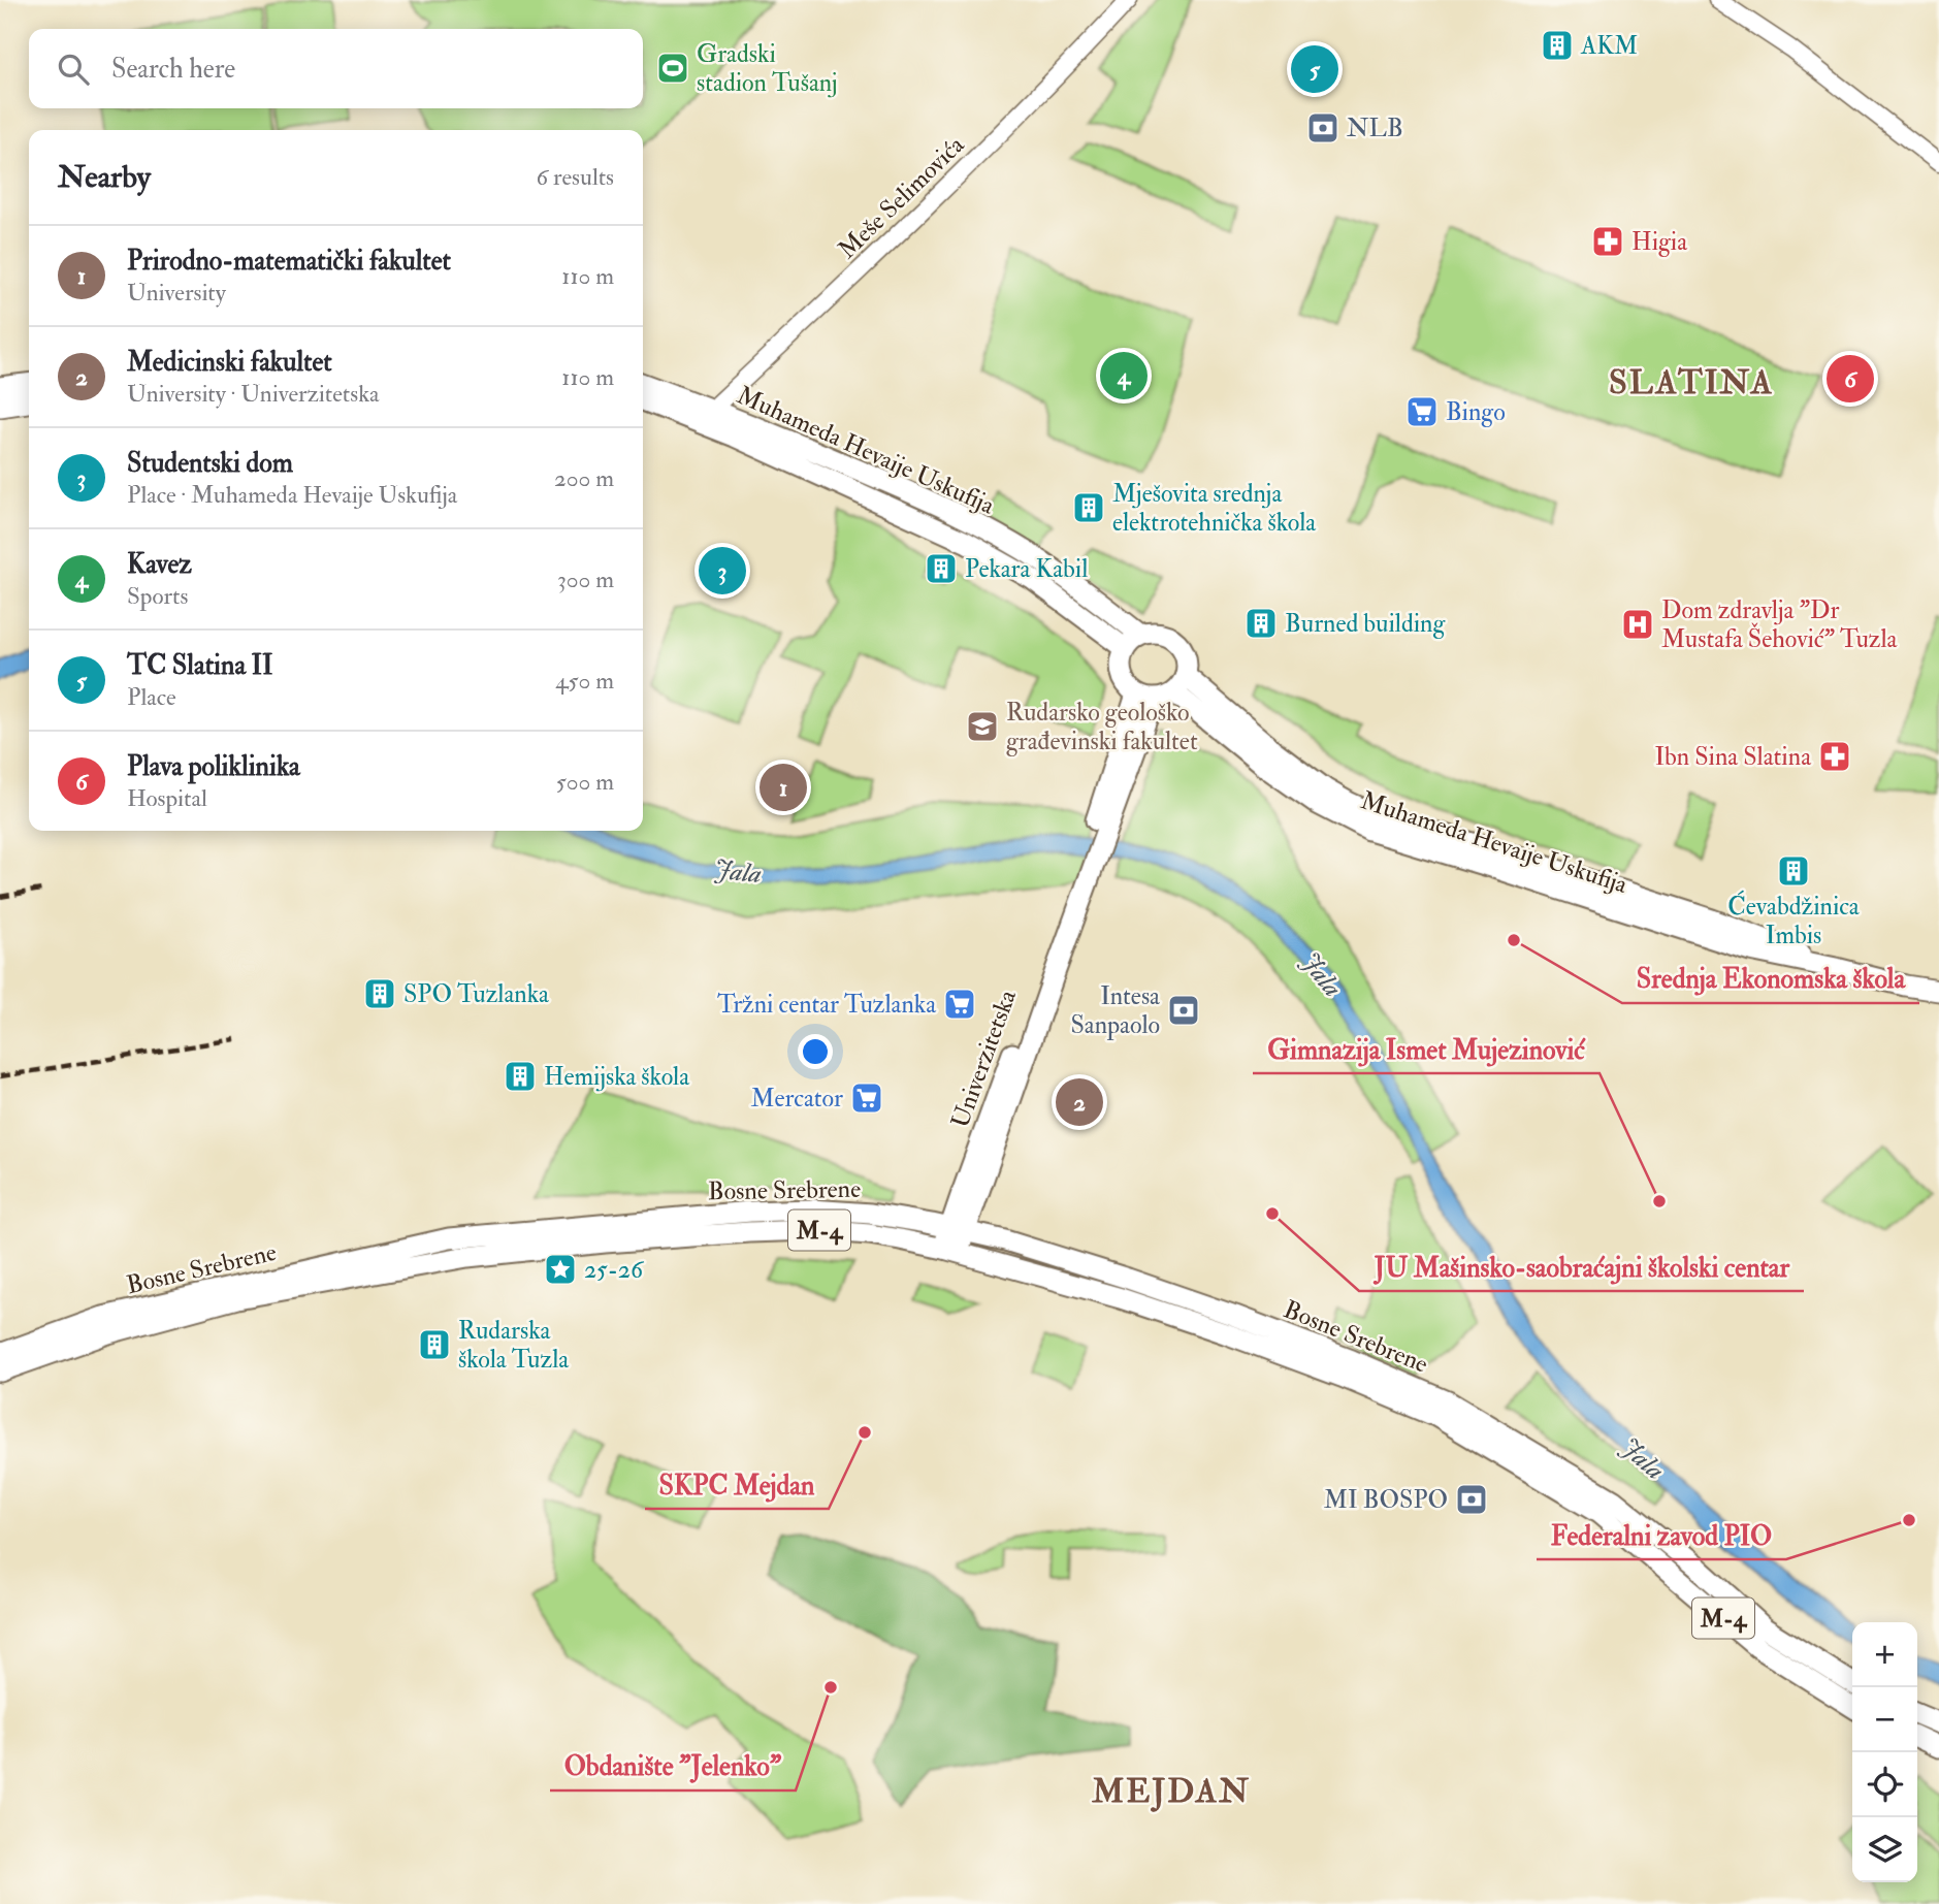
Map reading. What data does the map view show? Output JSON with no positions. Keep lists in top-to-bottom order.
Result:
{
  "streets": {
    "main road": [
      "Muhameda Hevaije Uskufija",
      "Univerzitetska",
      "Bosne Srebrene",
      "M-4"
    ],
    "street": ["Meše Selimovića"]
  },
  "crossings": [
    ["Meše Selimovića", "Muhameda Hevaije Uskufija"],
    ["Muhameda Hevaije Uskufija", "Univerzitetska"],
    ["Univerzitetska", "Bosne Srebrene"],
    ["Bosne Srebrene", "M-4"]
  ],
  "districts": ["SLATINA", "MEJDAN"],
  "water": ["Jala"],
  "places": {
    "building": [
      "AKM",
      "Mješovita srednja elektrotehnička škola",
      "Pekara Kabil",
      "Burned building",
      "Ćevabdžinica Imbis",
      "SPO Tuzlanka",
      "Hemijska škola",
      "Rudarska škola Tuzla"
    ],
    "sports": ["Gradski stadion Tušanj"],
    "bank": ["NLB", "Intesa Sanpaolo", "MI BOSPO"],
    "pharmacy": ["Higia", "Ibn Sina Slatina"],
    "supermarket": ["Bingo", "Tržni centar Tuzlanka", "Mercator"],
    "hospital": ["Dom zdravlja \"Dr Mustafa Šehović\" Tuzla"],
    "school or university": ["Rudarsko geološko građevinski fakultet"],
    "other": [
      "Srednja Ekonomska škola",
      "Gimnazija Ismet Mujezinović",
      "JU Mašinsko-saobraćajni školski centar",
      "SKPC Mejdan",
      "Federalni zavod PIO",
      "Obdanište \"Jelenko\""
    ],
    "place": ["25-26"]
  },
  "page": {
    "search": "Search here",
    "pins": [
      "5",
      "4",
      "6",
      "3",
      "1",
      "2"
    ],
    "heading": ["Nearby", "6 results"],
    "list": [
      {
        "mark": "1",
        "name": "Prirodno-matematički fakultet",
        "note": "University",
        "value": "110 m"
      },
      {
        "mark": "2",
        "name": "Medicinski fakultet",
        "note": "University · Univerzitetska",
        "value": "110 m"
      },
      {
        "mark": "3",
        "name": "Studentski dom",
        "note": "Place · Muhameda Hevaije Uskufija",
        "value": "200 m"
      },
      {
        "mark": "4",
        "name": "Kavez",
        "note": "Sports",
        "value": "300 m"
      },
      {
        "mark": "5",
        "name": "TC Slatina II",
        "note": "Place",
        "value": "450 m"
      },
      {
        "mark": "6",
        "name": "Plava poliklinika",
        "note": "Hospital",
        "value": "500 m"
      }
    ],
    "map_buttons": ["+", "−"]
  }
}
